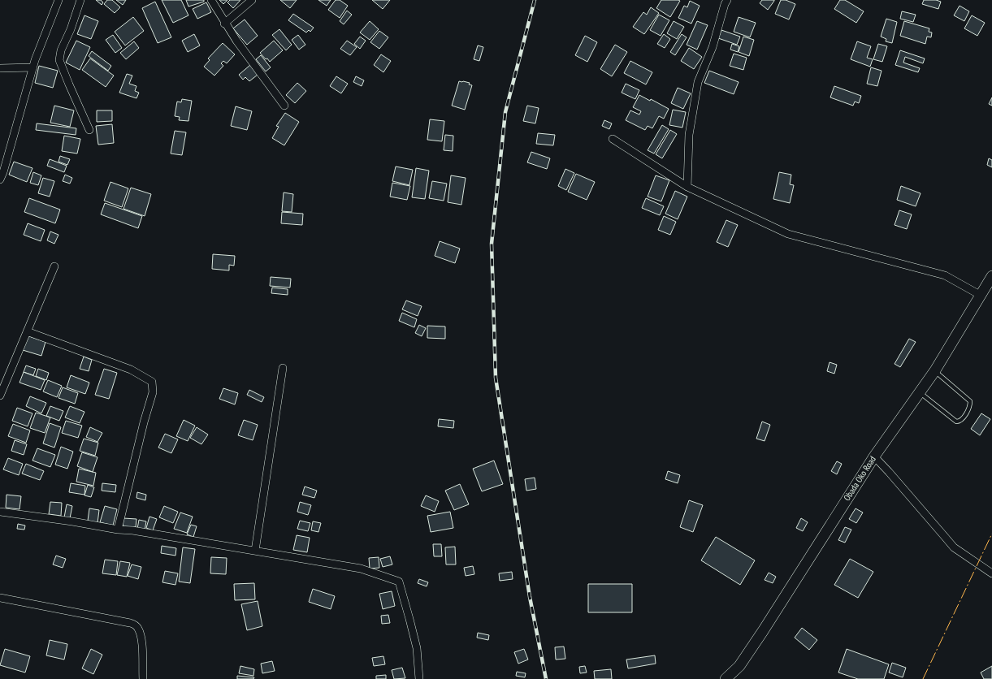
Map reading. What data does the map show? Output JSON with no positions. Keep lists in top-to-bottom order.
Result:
{
  "streets": {
    "main road": ["Obada Oko Road"]
  }
}
